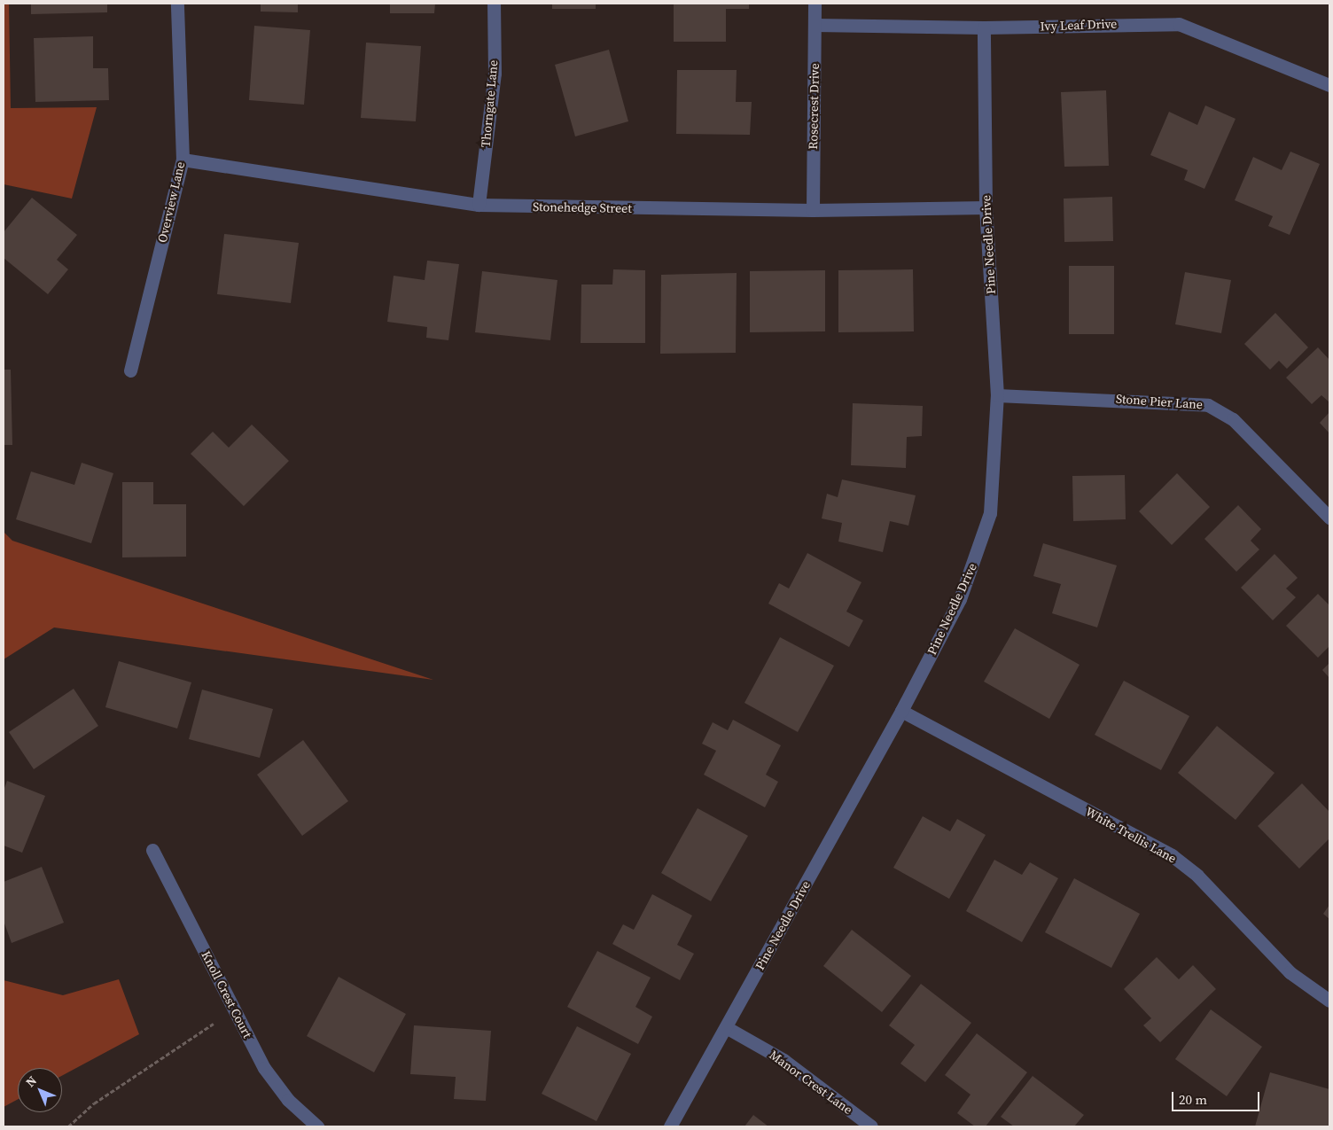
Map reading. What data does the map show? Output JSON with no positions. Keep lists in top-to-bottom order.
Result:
{
  "streets": {
    "street": [
      "Ivy Leaf Drive",
      "Thorngate Lane",
      "Rosecrest Drive",
      "Overview Lane",
      "Stonehedge Street",
      "Pine Needle Drive",
      "Stone Pier Lane",
      "White Trellis Lane",
      "Knoll Crest Court",
      "Manor Crest Lane"
    ]
  },
  "crossings": [
    ["Ivy Leaf Drive", "Rosecrest Drive"],
    ["Ivy Leaf Drive", "Pine Needle Drive"],
    ["Thorngate Lane", "Stonehedge Street"],
    ["Rosecrest Drive", "Stonehedge Street"],
    ["Overview Lane", "Stonehedge Street"],
    ["Stonehedge Street", "Pine Needle Drive"],
    ["Pine Needle Drive", "Stone Pier Lane"],
    ["Pine Needle Drive", "White Trellis Lane"],
    ["Pine Needle Drive", "Manor Crest Lane"]
  ],
  "scale_bar": "20 m",
  "north": "top left"
}
